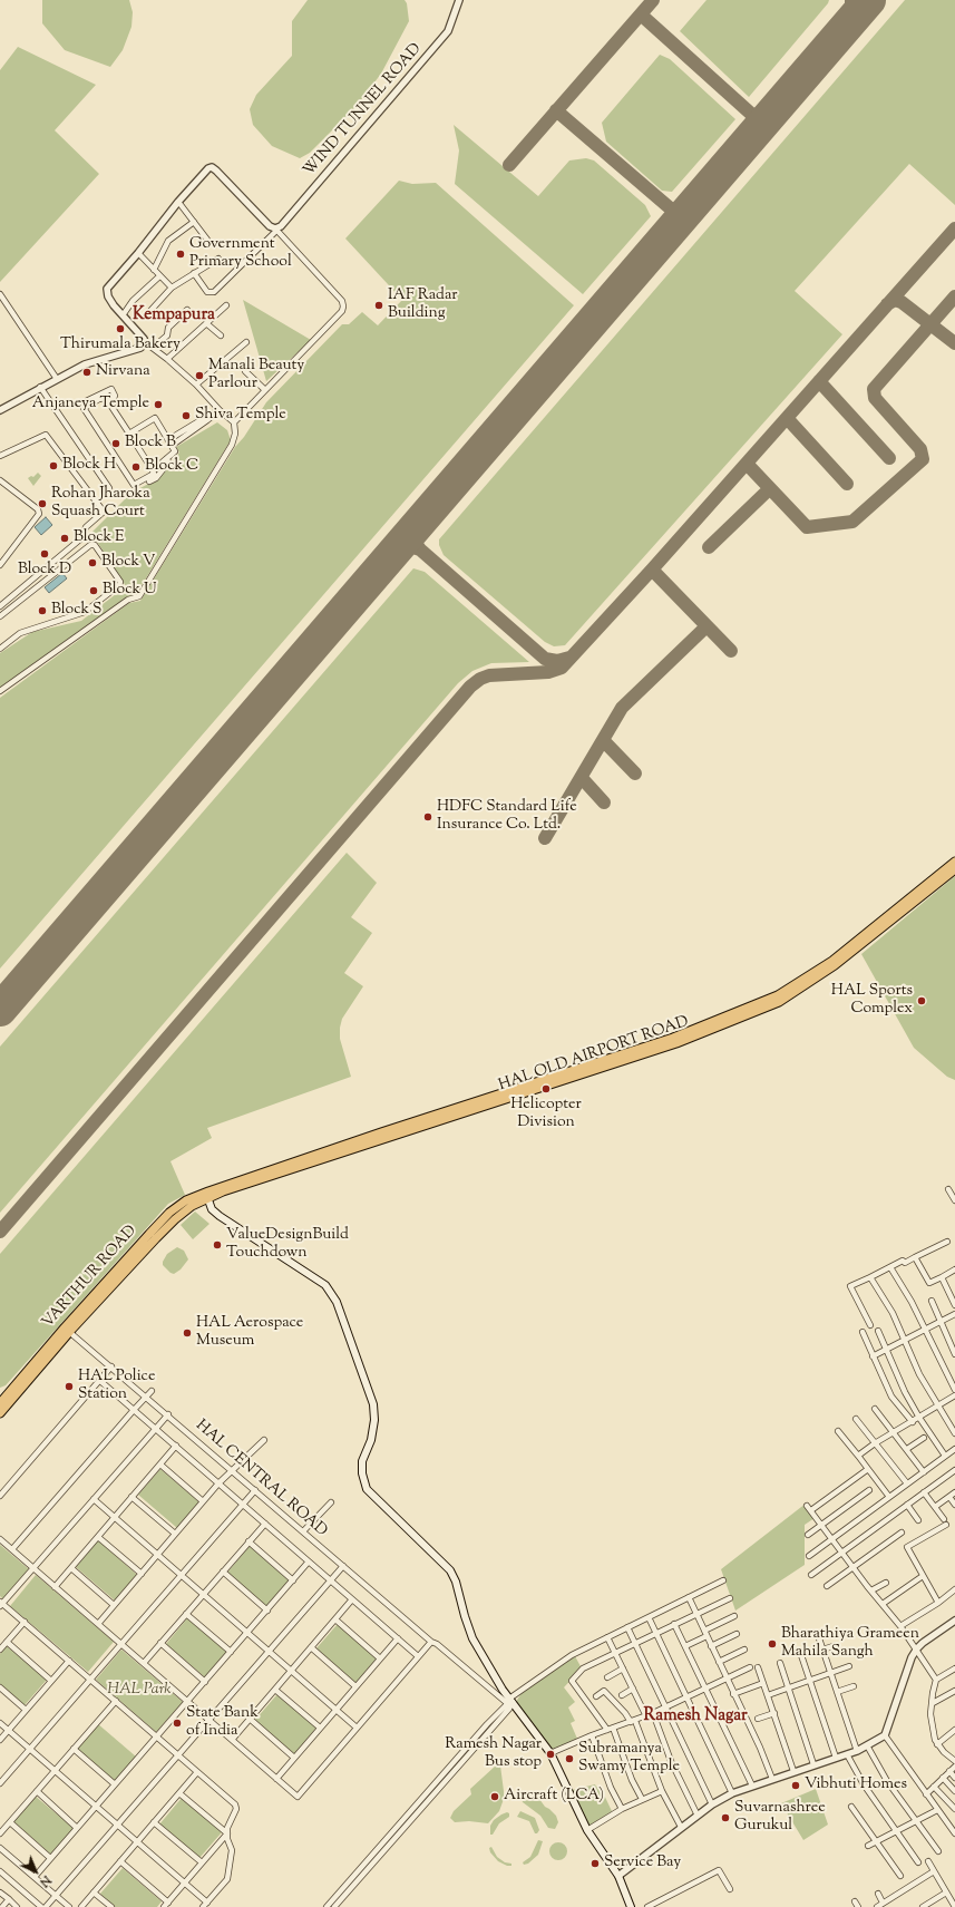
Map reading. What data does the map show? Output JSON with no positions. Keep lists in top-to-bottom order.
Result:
{
  "streets": {
    "main road": ["HAL OLD AIRPORT ROAD", "VARTHUR ROAD"],
    "street": ["WIND TUNNEL ROAD", "HAL CENTRAL ROAD"]
  },
  "crossings": [
    ["HAL OLD AIRPORT ROAD", "VARTHUR ROAD"],
    ["VARTHUR ROAD", "HAL CENTRAL ROAD"]
  ],
  "districts": ["Kempapura", "Ramesh Nagar"],
  "parks": ["HAL Park"],
  "places": [
    "Government Primary School",
    "IAF Radar Building",
    "Thirumala Bakery",
    "Nirvana",
    "Manali Beauty Parlour",
    "Anjaneya Temple",
    "Shiva Temple",
    "Block B",
    "Block H",
    "Block C",
    "Rohan Jharoka Squash Court",
    "Block E",
    "Block D",
    "Block V",
    "Block U",
    "Block S",
    "HDFC Standard Life Insurance Co. Ltd.",
    "HAL Sports Complex",
    "Helicopter Division",
    "ValueDesignBuild Touchdown",
    "HAL Aerospace Museum",
    "HAL Police Station",
    "Bharathiya Grameen Mahila Sangh",
    "State Bank of India",
    "Ramesh Nagar Bus stop",
    "Subramanya Swamy Temple",
    "Vibhuti Homes",
    "Aircraft (LCA)",
    "Suvarnashree Gurukul",
    "Service Bay"
  ],
  "north": "bottom right"
}
